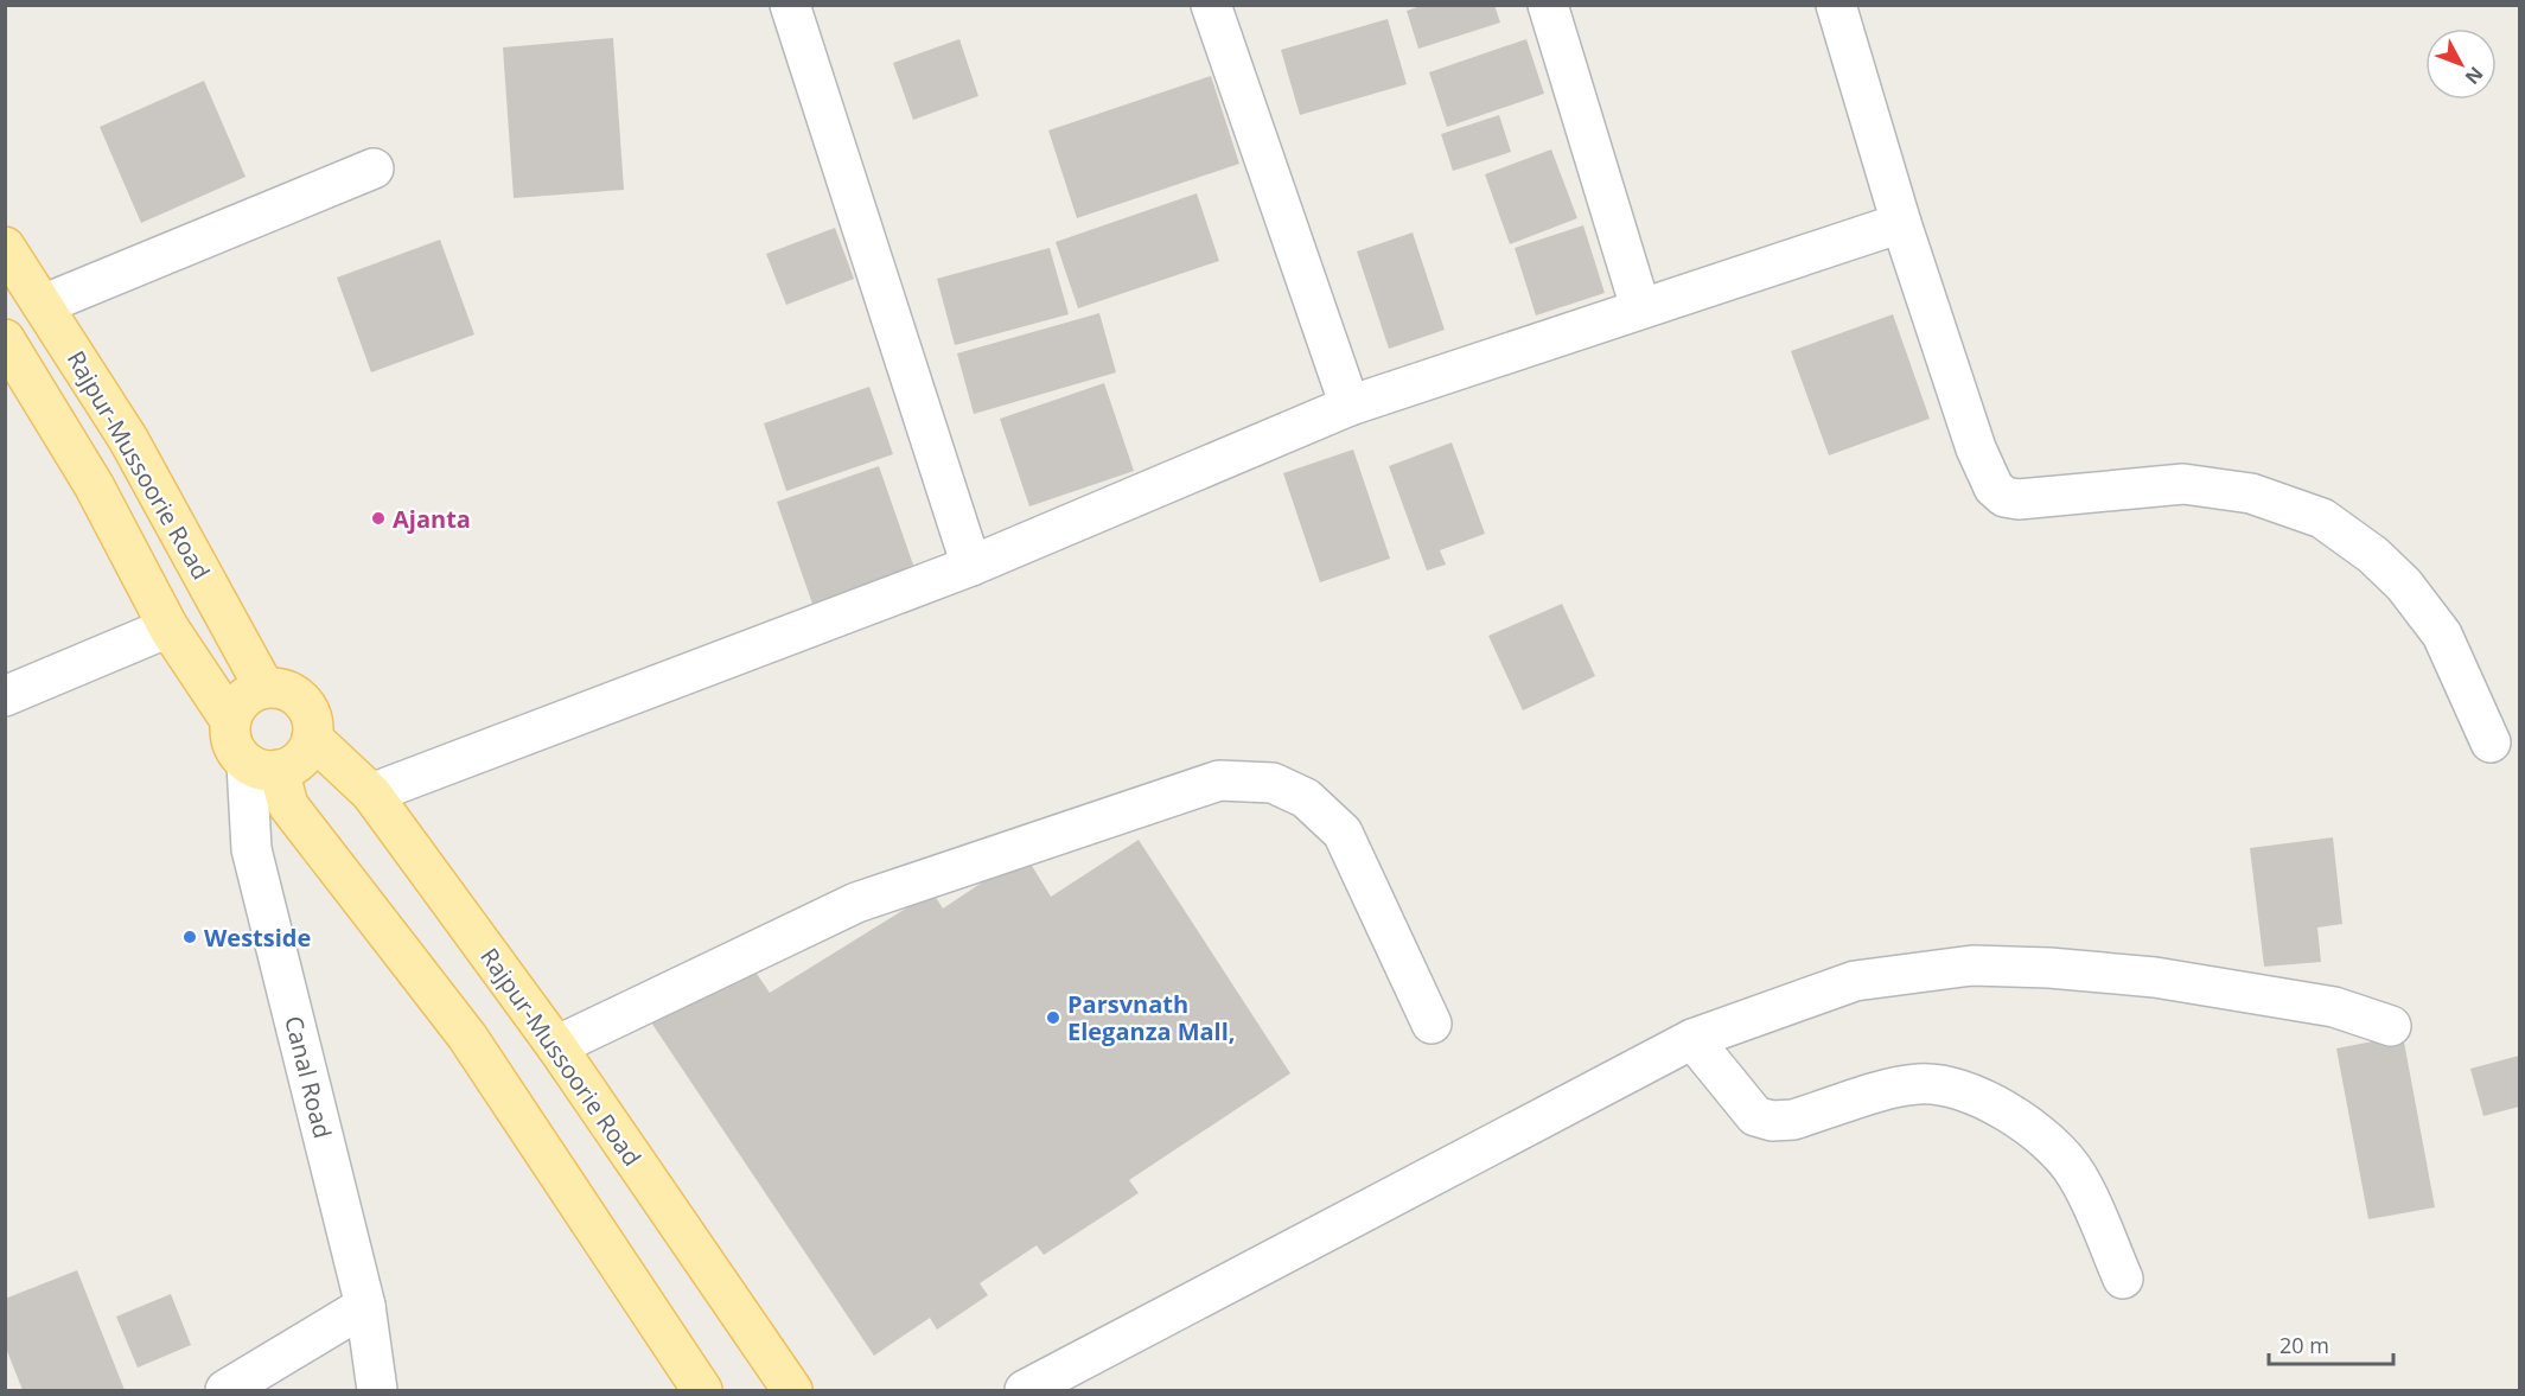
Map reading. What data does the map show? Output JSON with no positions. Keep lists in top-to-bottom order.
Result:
{
  "streets": {
    "main road": ["Rajpur-Mussoorie Road"],
    "street": ["Canal Road"]
  },
  "crossings": [
    ["Rajpur-Mussoorie Road", "Canal Road"]
  ],
  "places": ["Ajanta", "Westside", "Parsvnath Eleganza Mall,"],
  "scale_bar": "20 m",
  "north": "bottom right"
}
